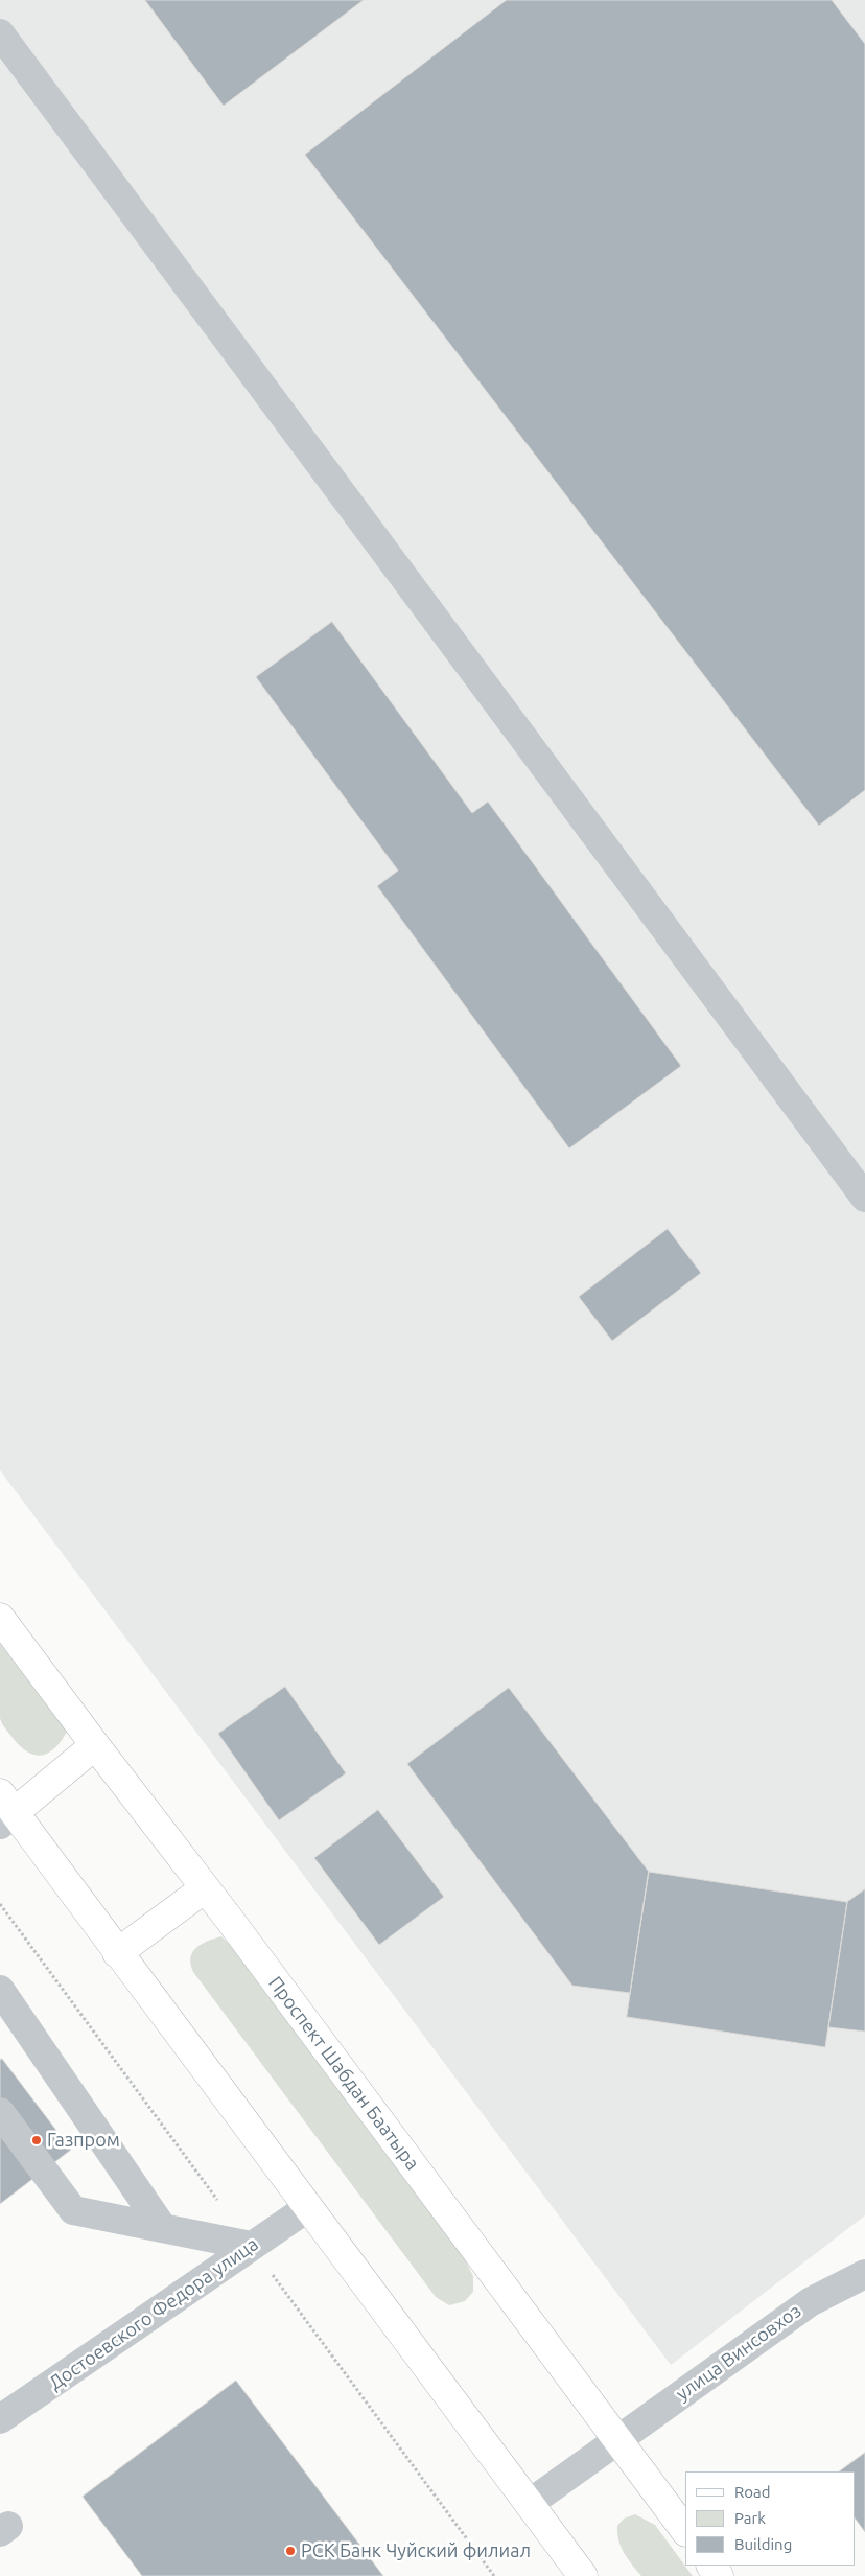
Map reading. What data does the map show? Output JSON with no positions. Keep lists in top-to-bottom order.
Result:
{
  "streets": {
    "main road": ["Проспект Шабдан Баатыра"],
    "street": ["Достоевского Федора улица", "улица Винсовхоз"]
  },
  "crossings": [
    ["Проспект Шабдан Баатыра", "улица Винсовхоз"]
  ],
  "places": ["Газпром", "РСК Банк Чуйский филиал"],
  "legend": ["Road", "Park", "Building"]
}
